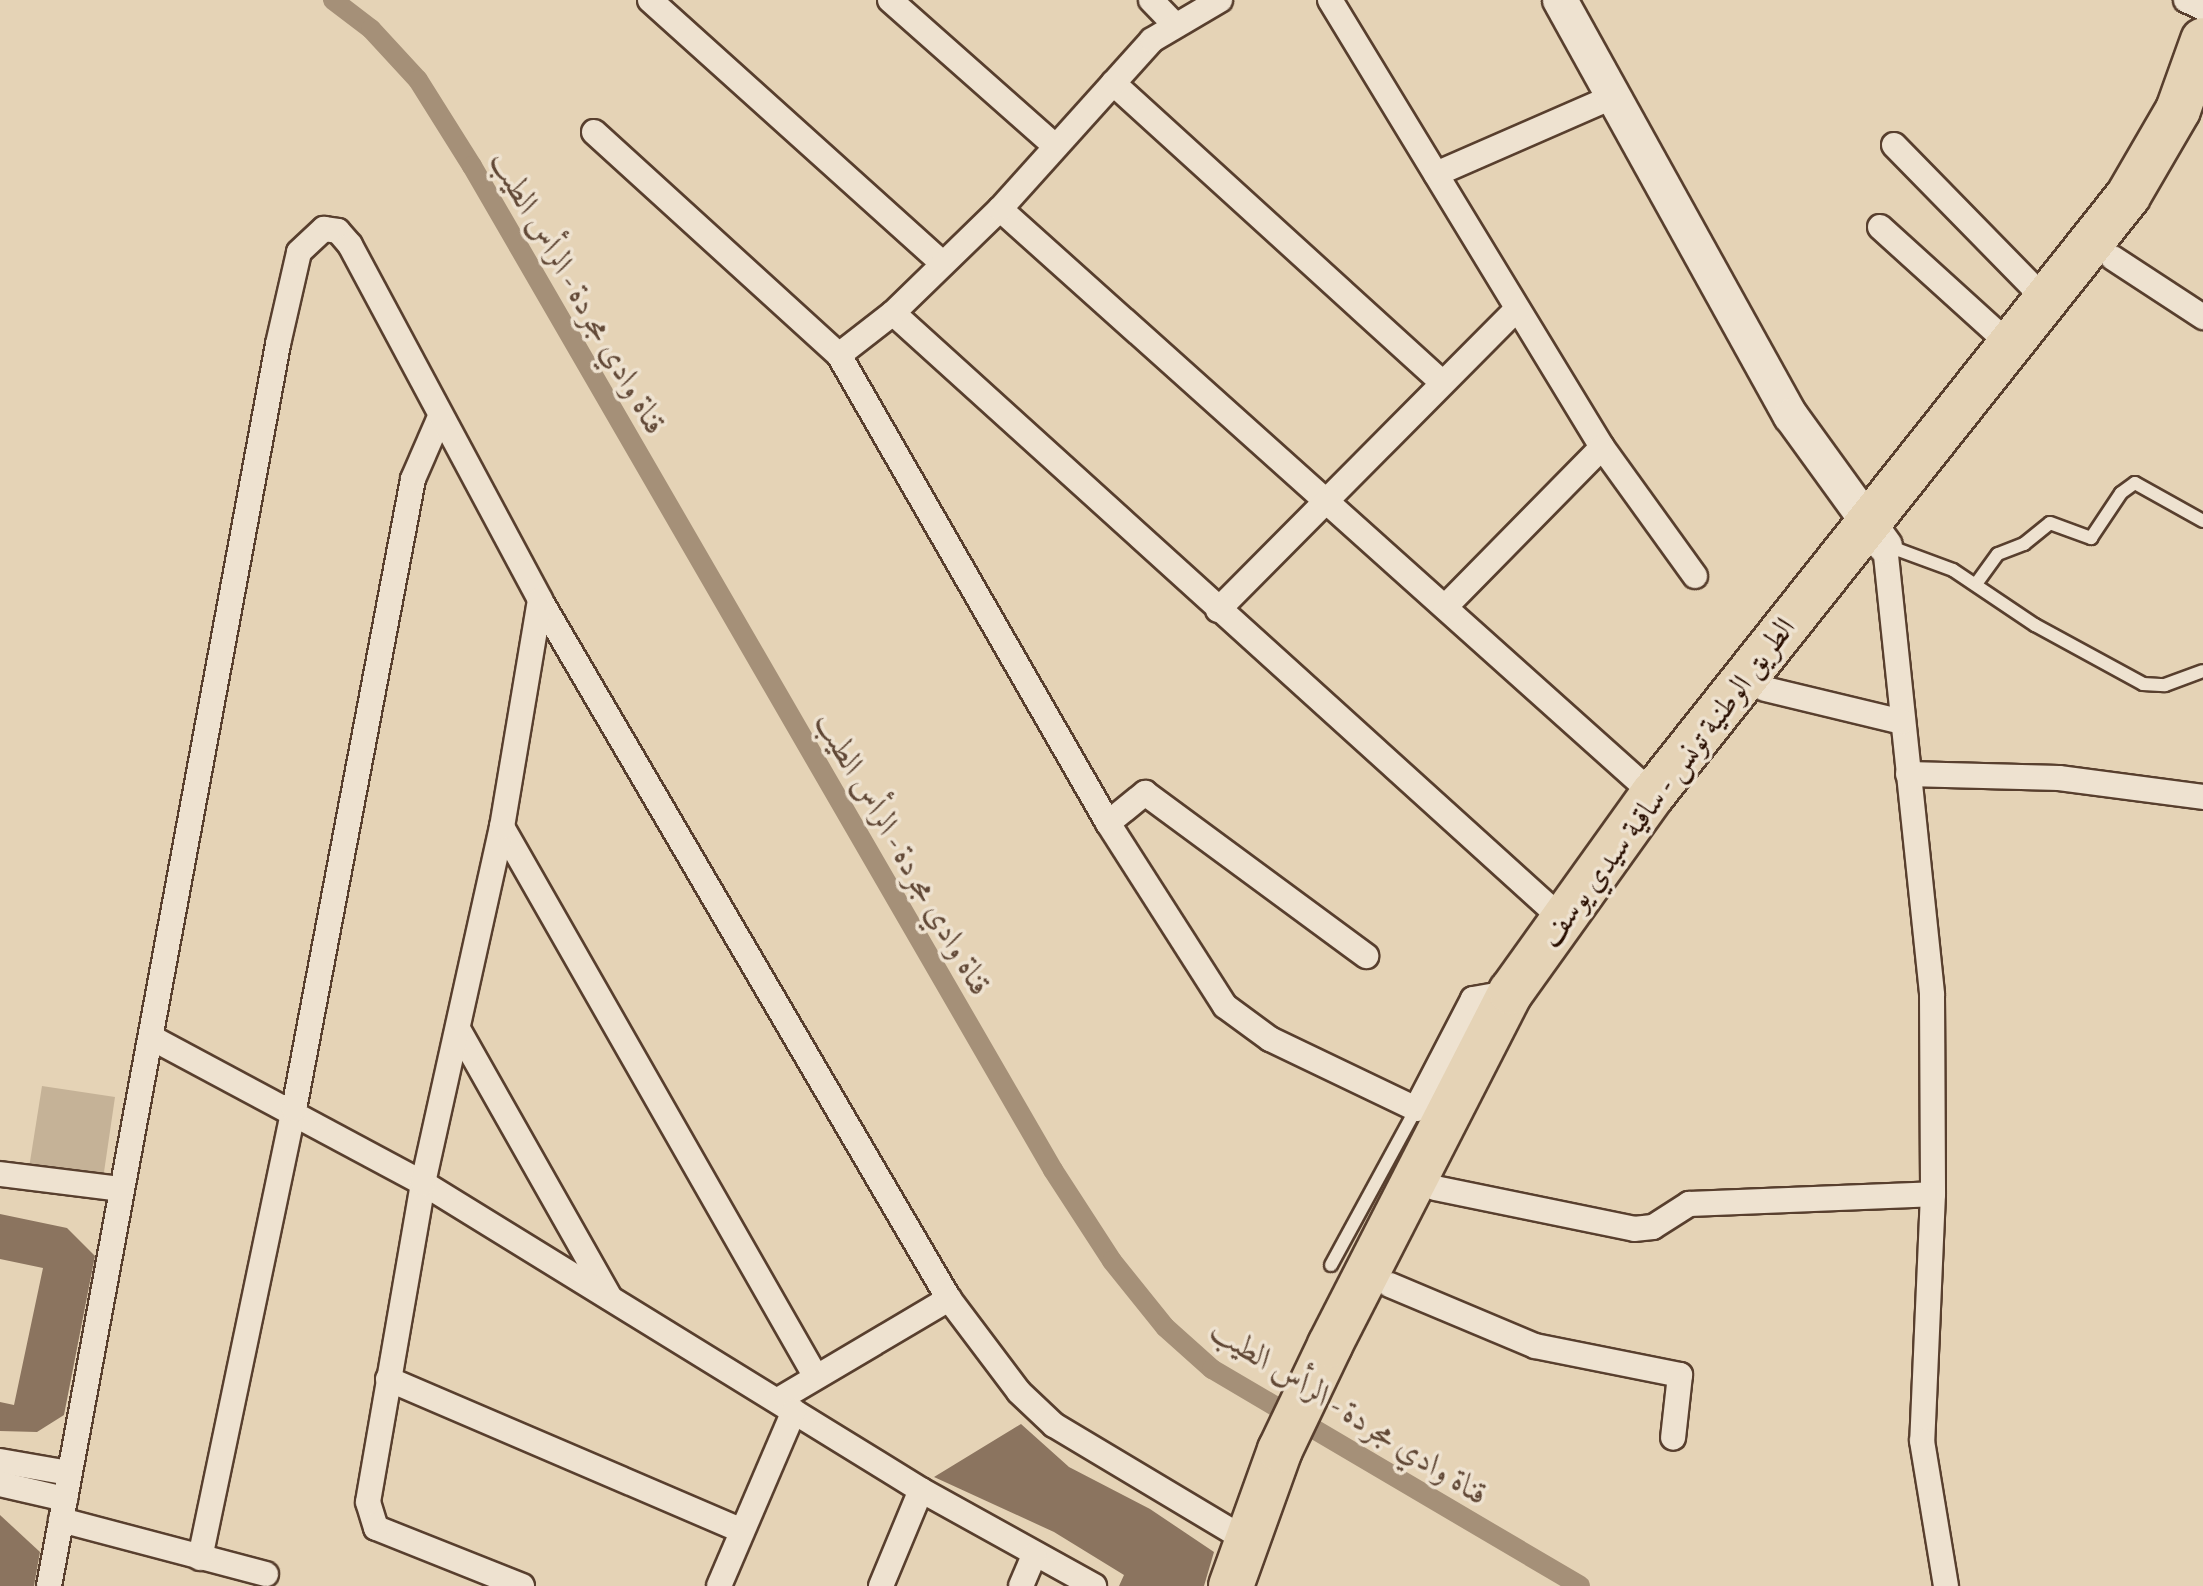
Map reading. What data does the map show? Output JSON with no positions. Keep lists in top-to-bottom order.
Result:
{
  "streets": {
    "highway": ["الطريق الوطنية تونس - ساقية سيدي يوسف"]
  },
  "water": ["قناة وادي مجردة - الرأس الطيب"]
}
